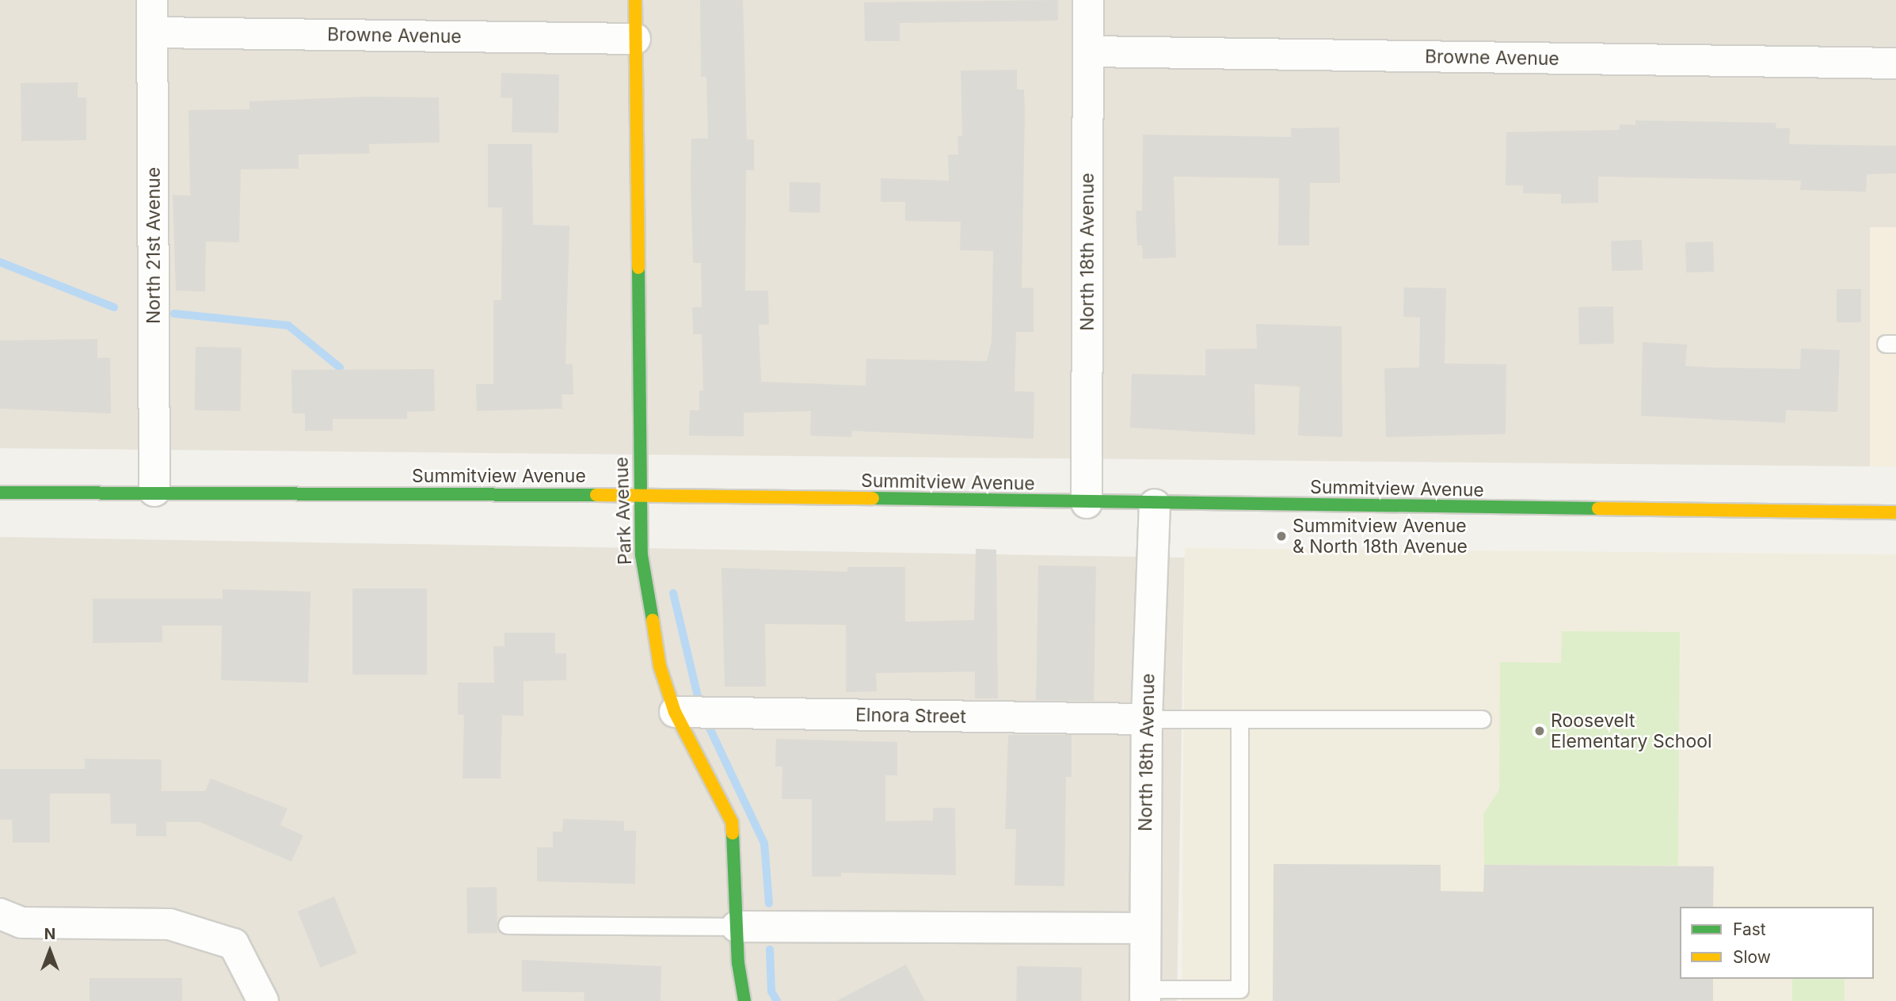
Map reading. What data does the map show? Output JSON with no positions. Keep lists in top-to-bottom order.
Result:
{
  "streets": {
    "main road": ["Summitview Avenue", "Park Avenue"],
    "street": [
      "Browne Avenue",
      "North 21st Avenue",
      "North 18th Avenue",
      "Elnora Street"
    ]
  },
  "crossings": [
    ["Browne Avenue", "North 21st Avenue"],
    ["Browne Avenue", "North 18th Avenue"],
    ["Browne Avenue", "Park Avenue"],
    ["North 21st Avenue", "Summitview Avenue"],
    ["North 18th Avenue", "Summitview Avenue"],
    ["North 18th Avenue", "Elnora Street"],
    ["Summitview Avenue", "Park Avenue"],
    ["Park Avenue", "Elnora Street"]
  ],
  "places": ["Summitview Avenue & North 18th Avenue", "Roosevelt Elementary School"],
  "legend": ["Fast", "Slow"],
  "north": "top"
}
